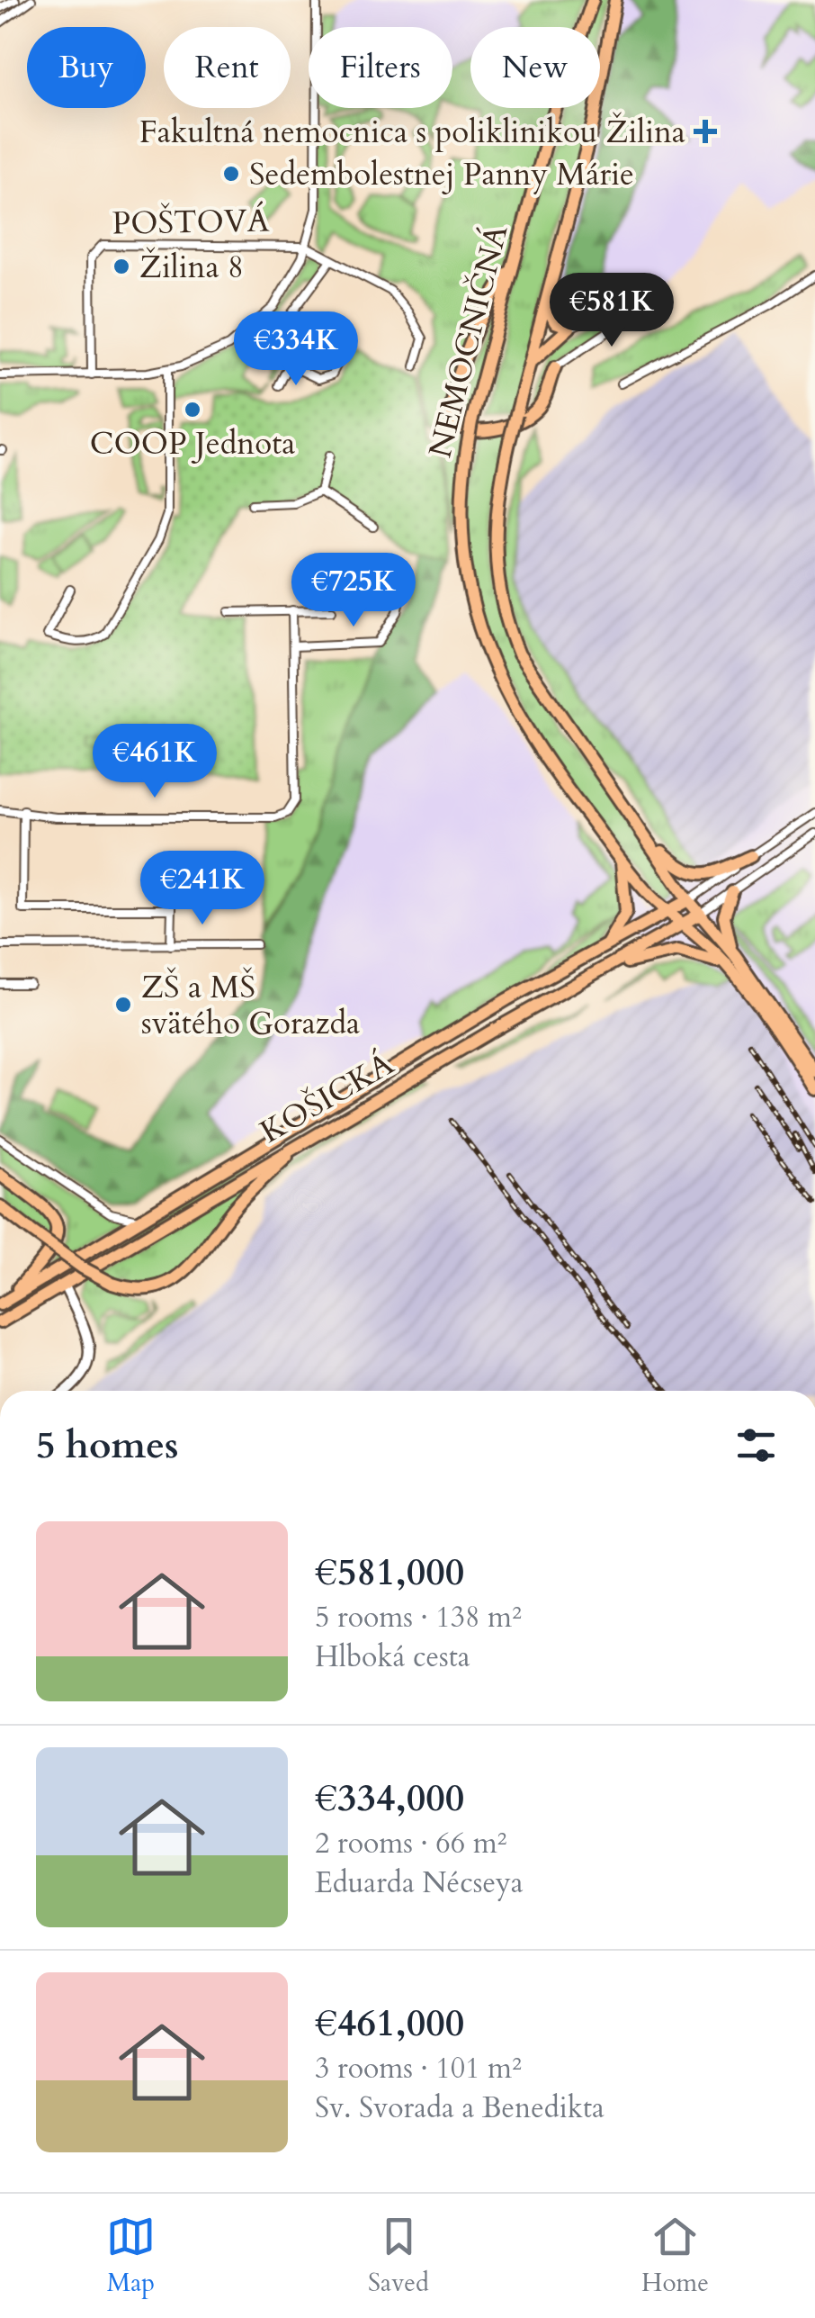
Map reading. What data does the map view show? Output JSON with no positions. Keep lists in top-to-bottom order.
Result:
{
  "streets": {
    "main road": ["NEMOCNIČNÁ", "KOŠICKÁ"],
    "street": ["POŠTOVÁ"]
  },
  "crossings": [
    ["NEMOCNIČNÁ", "KOŠICKÁ"]
  ],
  "places": {
    "health": ["Fakultná nemocnica s poliklinikou Žilina"],
    "other": [
      "Sedembolestnej Panny Márie",
      "Žilina 8",
      "COOP Jednota",
      "ZŠ a MŠ svätého Gorazda"
    ]
  },
  "page": {
    "chip": [
      "Buy",
      "Rent",
      "Filters",
      "New"
    ],
    "price": [
      "€581K",
      "€334K",
      "€725K",
      "€461K",
      "€241K"
    ],
    "heading": "5 homes",
    "list": [
      {
        "name": "€581,000",
        "note": "5 rooms · 138 m² · Hlboká cesta"
      },
      {
        "name": "€334,000",
        "note": "2 rooms · 66 m² · Eduarda Nécseya"
      },
      {
        "name": "€461,000",
        "note": "3 rooms · 101 m² · Sv. Svorada a Benedikta"
      }
    ],
    "tabs": ["Map", "Saved", "Home"]
  }
}
